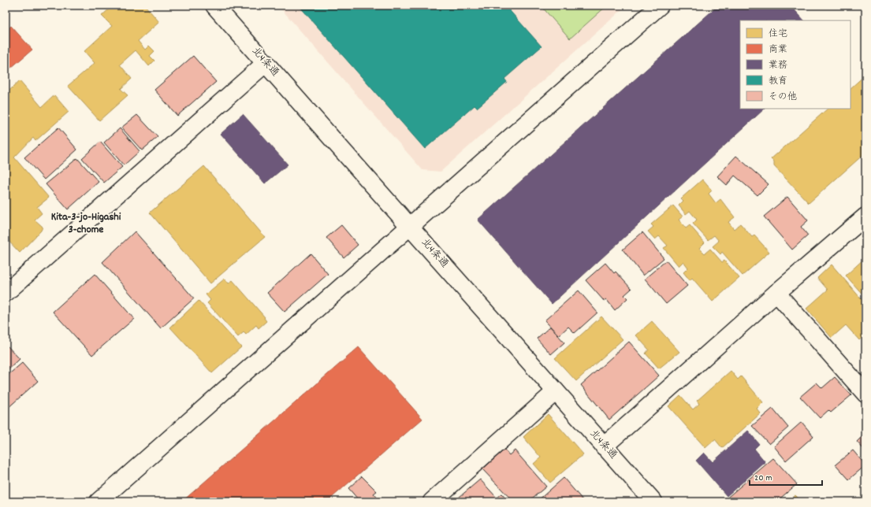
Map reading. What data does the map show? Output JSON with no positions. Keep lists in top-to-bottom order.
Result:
{
  "streets": {
    "street": ["北4条通"]
  },
  "districts": ["Kita-3-jo-Higashi 3-chome"],
  "legend": [
    "住宅",
    "商業",
    "業務",
    "教育",
    "その他"
  ],
  "scale_bar": "20 m"
}
